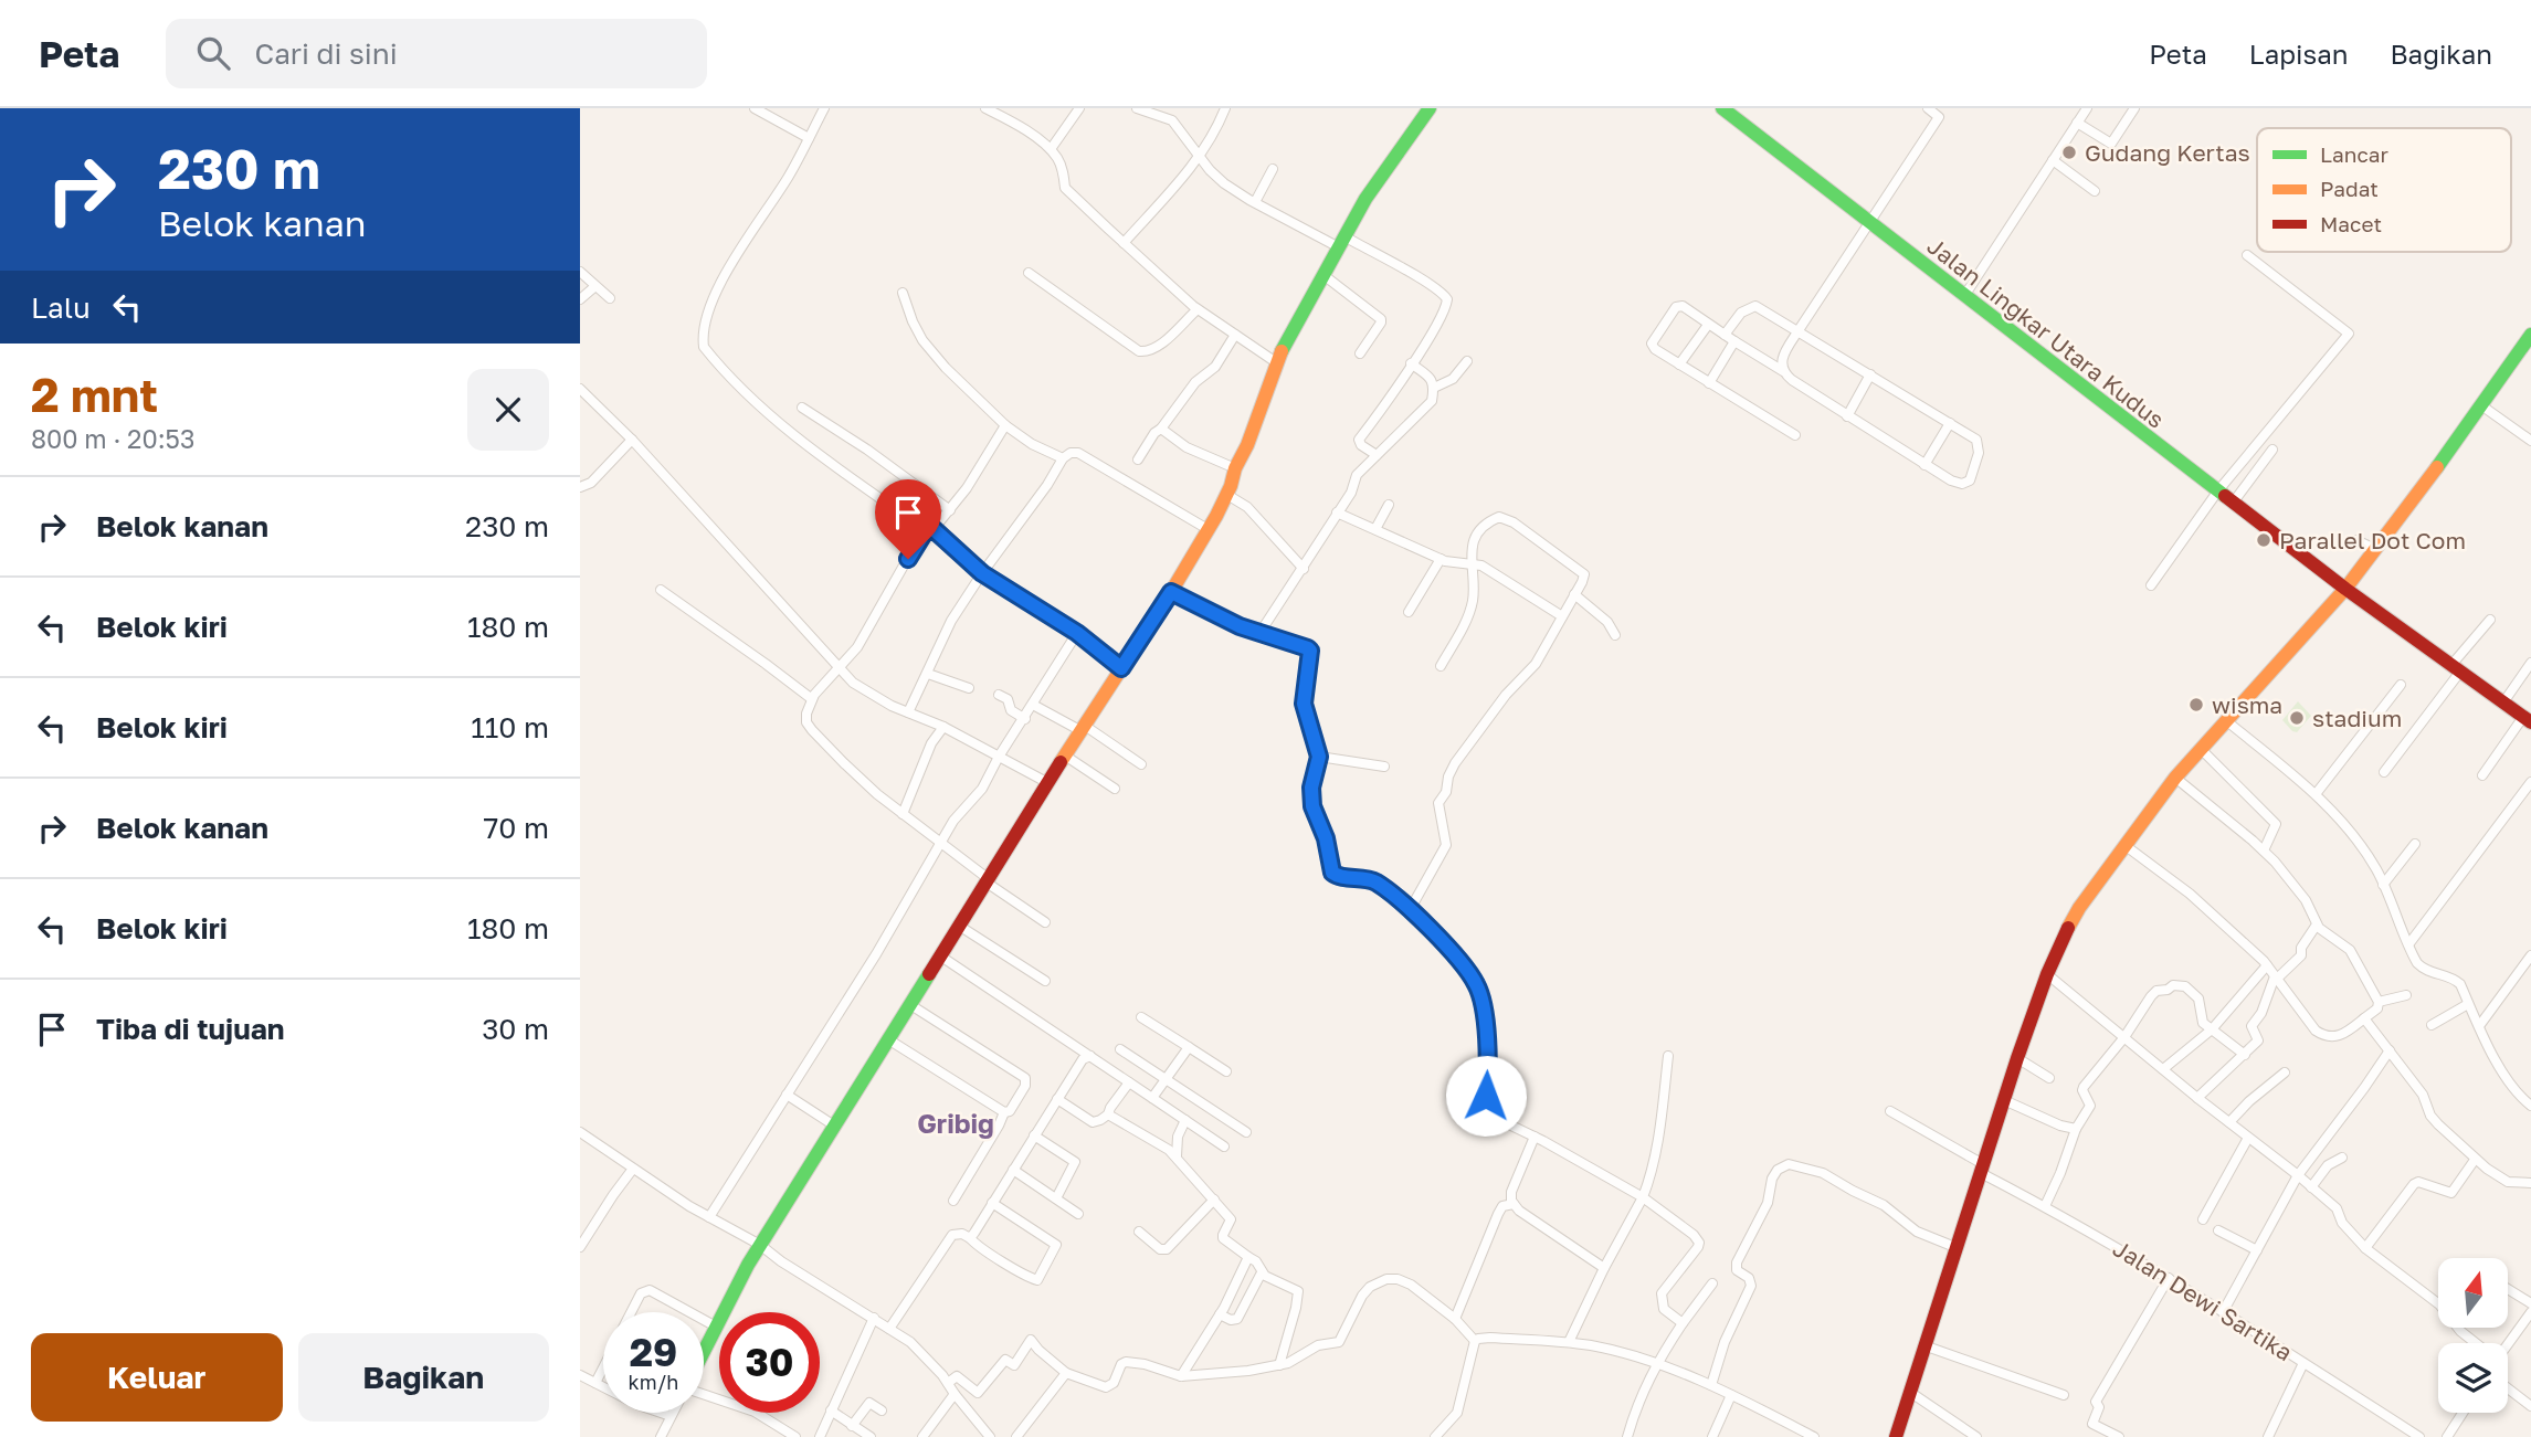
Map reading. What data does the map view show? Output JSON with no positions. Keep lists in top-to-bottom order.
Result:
{
  "streets": {
    "main road": ["Jalan Lingkar Utara Kudus"],
    "street": ["Jalan Dewi Sartika"]
  },
  "districts": ["Gribig"],
  "places": [
    "Gudang Kertas",
    "Parallel Dot Com",
    "wisma",
    "stadium"
  ],
  "legend": ["Lancar", "Padat", "Macet"],
  "north": "top",
  "page": {
    "header": "Peta",
    "search": "Cari di sini",
    "nav": ["Peta", "Lapisan", "Bagikan"],
    "turn": ["230 m", "Belok kanan"],
    "then": "Lalu",
    "heading": ["2 mnt", "800 m · 20:53"],
    "list": [
      {
        "name": "Belok kanan",
        "value": "230 m"
      },
      {
        "name": "Belok kiri",
        "value": "180 m"
      },
      {
        "name": "Belok kiri",
        "value": "110 m"
      },
      {
        "name": "Belok kanan",
        "value": "70 m"
      },
      {
        "name": "Belok kiri",
        "value": "180 m"
      },
      {
        "name": "Tiba di tujuan",
        "value": "30 m"
      }
    ],
    "speed": "29 km/h",
    "limit": "30",
    "buttons": ["Keluar", "Bagikan"]
  }
}
